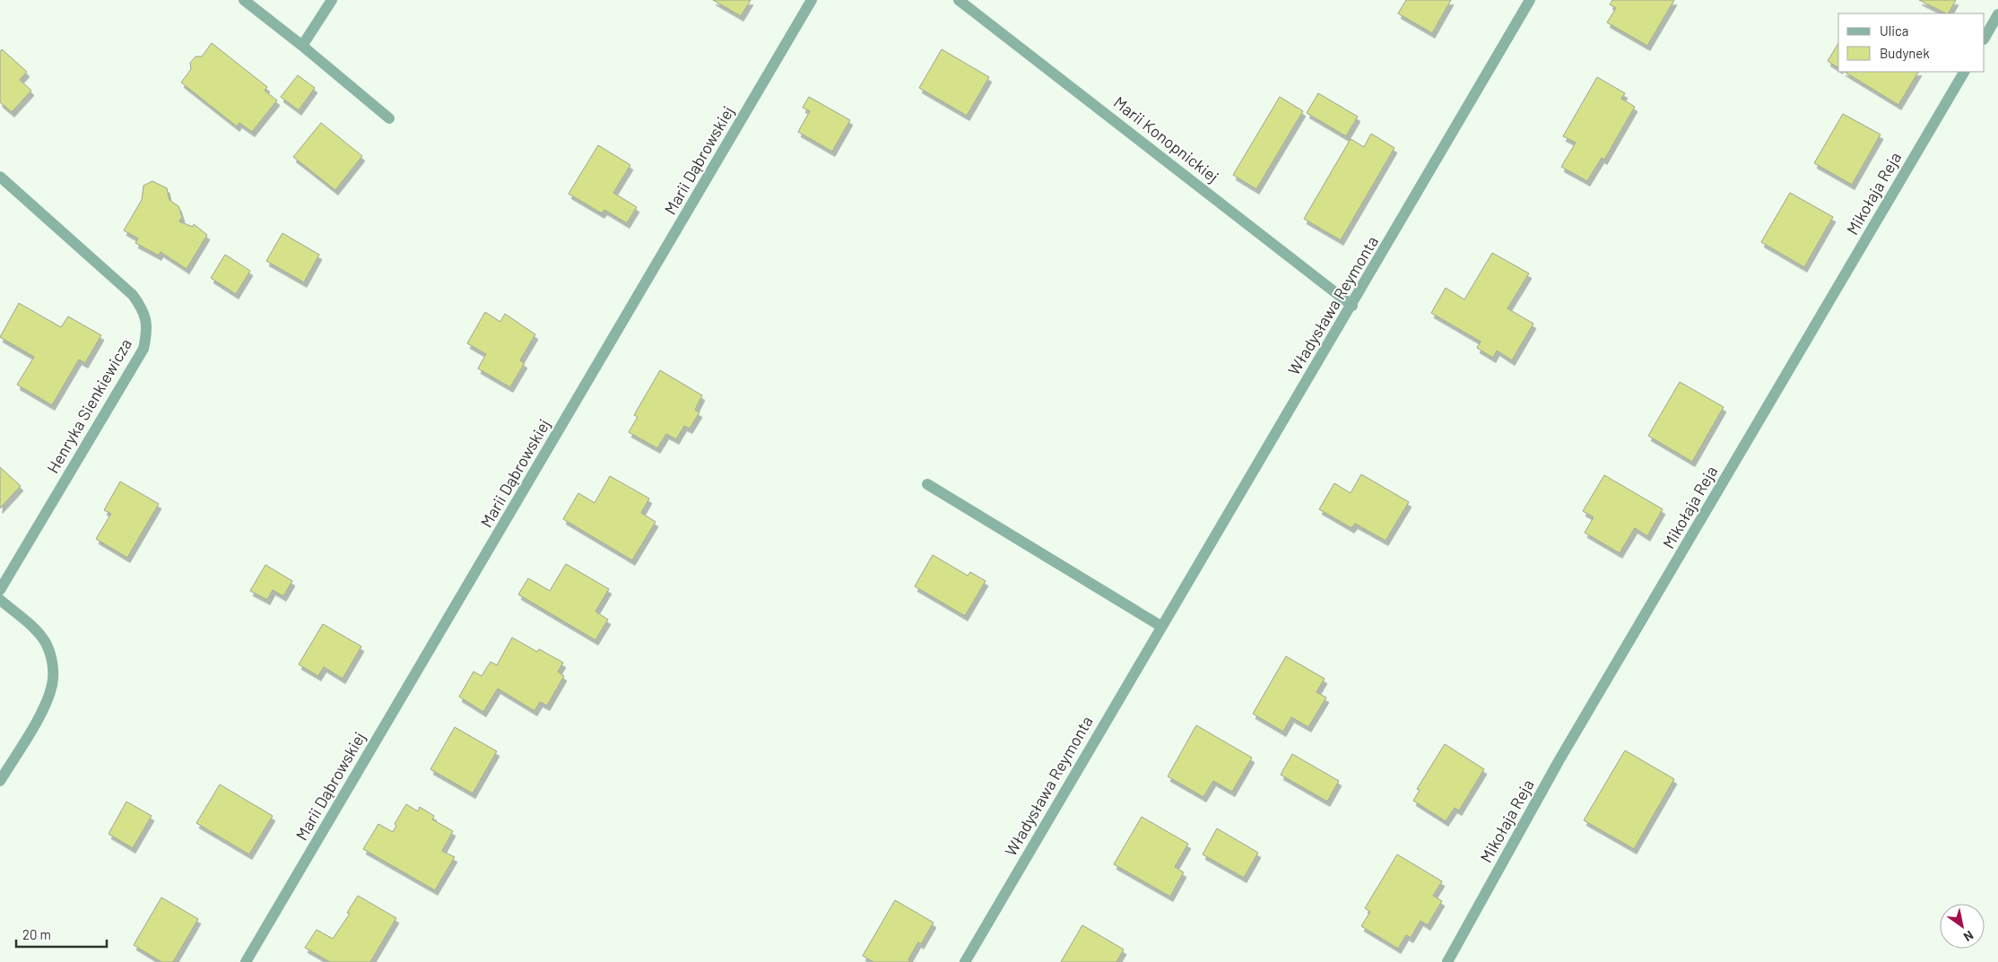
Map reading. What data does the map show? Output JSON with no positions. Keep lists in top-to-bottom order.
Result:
{
  "streets": {
    "street": [
      "Marii Konopnickiej",
      "Marii Dąbrowskiej",
      "Mikołaja Reja",
      "Władysława Reymonta",
      "Henryka Sienkiewicza"
    ]
  },
  "crossings": [
    ["Marii Konopnickiej", "Władysława Reymonta"]
  ],
  "legend": ["Ulica", "Budynek"],
  "scale_bar": "20 m",
  "north": "bottom right"
}
